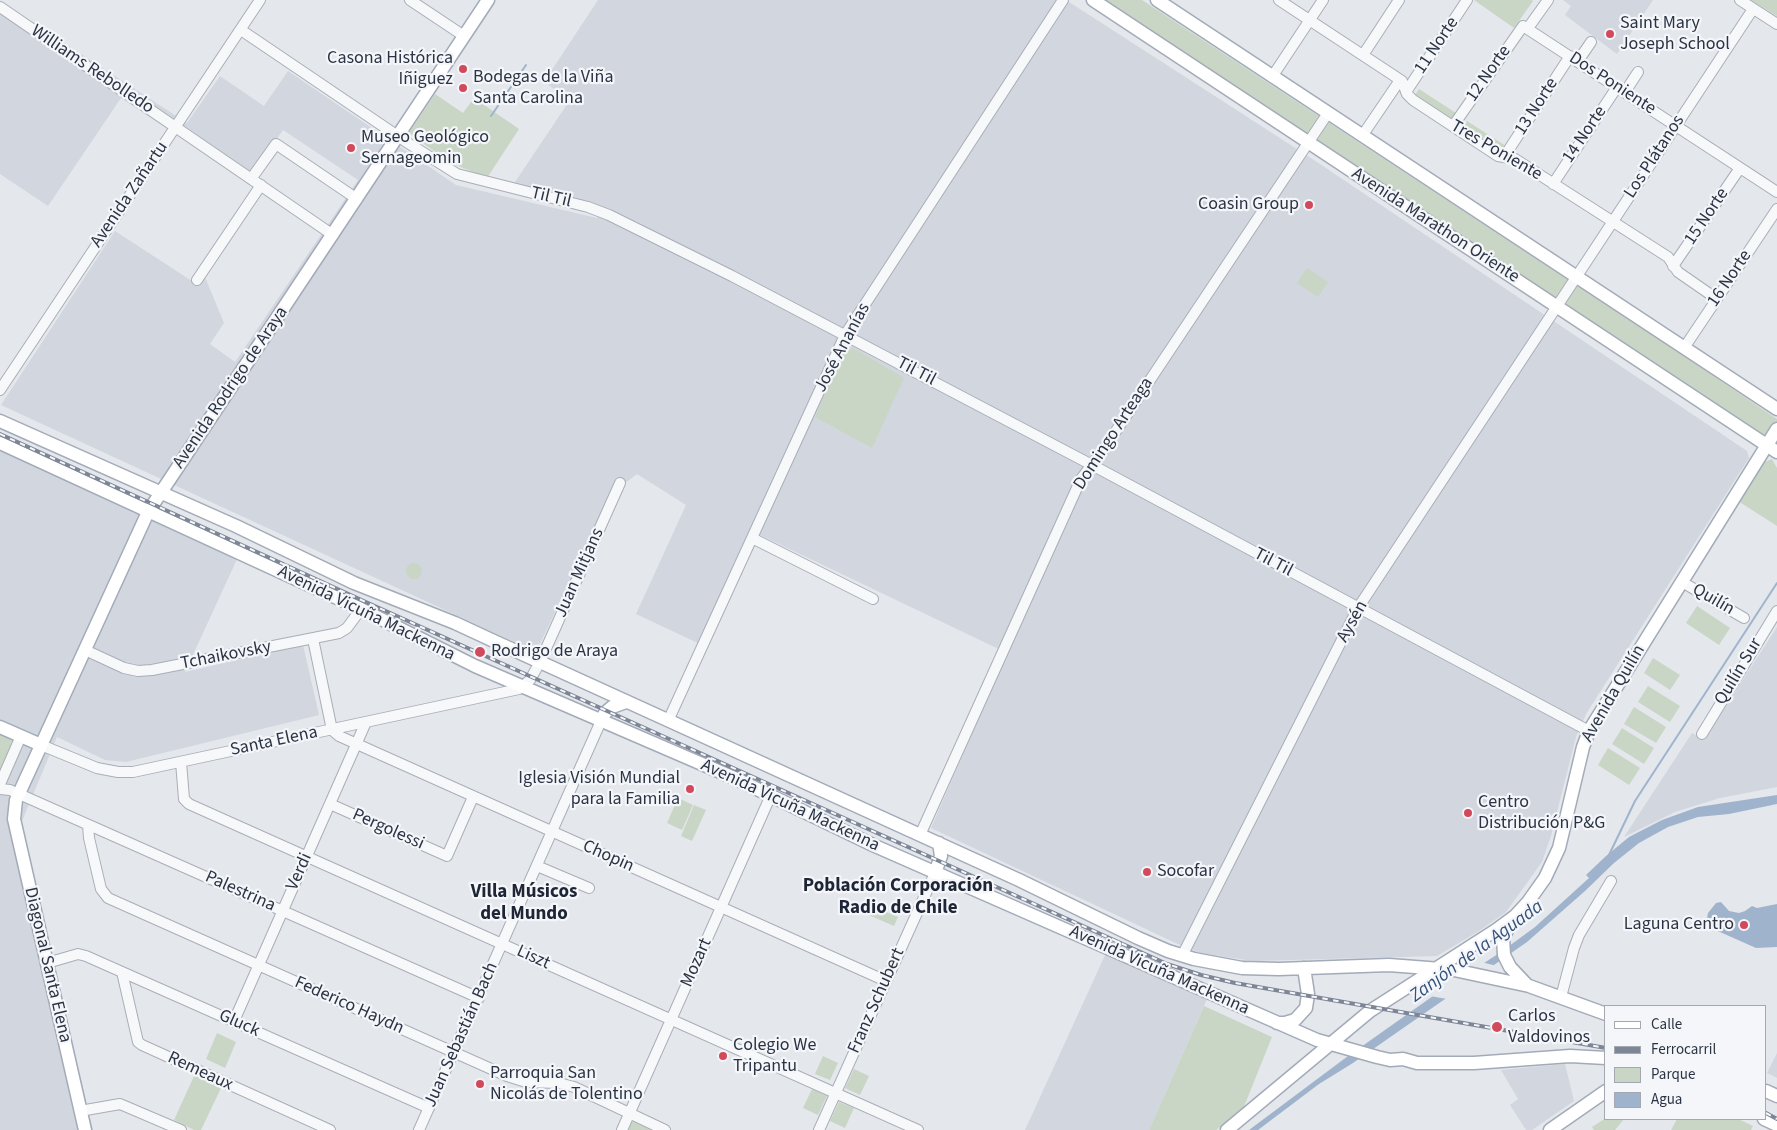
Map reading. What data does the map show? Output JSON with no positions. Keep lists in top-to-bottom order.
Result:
{
  "streets": {
    "main road": [
      "Avenida Marathon Oriente",
      "Avenida Rodrigo de Araya",
      "Avenida Vicuña Mackenna",
      "Avenida Quilín",
      "Santa Elena",
      "Diagonal Santa Elena"
    ],
    "street": [
      "11 Norte",
      "Williams Rebolledo",
      "12 Norte",
      "Dos Poniente",
      "13 Norte",
      "14 Norte",
      "Tres Poniente",
      "Los Plátanos",
      "Avenida Zañartu",
      "Til Til",
      "15 Norte",
      "16 Norte",
      "José Ananías",
      "Domingo Arteaga",
      "Juan Mitjans",
      "Quilín",
      "Aysén",
      "Tchaikovsky",
      "Quilín Sur",
      "Pergolessi",
      "Chopin",
      "Verdi",
      "Palestrina",
      "Liszt",
      "Mozart",
      "Franz Schubert",
      "Federico Haydn",
      "Gluck",
      "Juan Sebastián Bach",
      "Remeaux"
    ]
  },
  "crossings": [
    ["11 Norte", "Tres Poniente"],
    ["11 Norte", "Avenida Marathon Oriente"],
    ["Williams Rebolledo", "Avenida Zañartu"],
    ["Williams Rebolledo", "Avenida Rodrigo de Araya"],
    ["12 Norte", "Dos Poniente"],
    ["12 Norte", "Tres Poniente"],
    ["Dos Poniente", "13 Norte"],
    ["Dos Poniente", "14 Norte"],
    ["Dos Poniente", "Los Plátanos"],
    ["Dos Poniente", "15 Norte"],
    ["13 Norte", "Tres Poniente"],
    ["14 Norte", "Tres Poniente"],
    ["Tres Poniente", "Los Plátanos"],
    ["Tres Poniente", "15 Norte"],
    ["Tres Poniente", "16 Norte"],
    ["Los Plátanos", "Avenida Marathon Oriente"],
    ["Los Plátanos", "Aysén"],
    ["Avenida Zañartu", "Til Til"],
    ["Til Til", "José Ananías"],
    ["Til Til", "Avenida Rodrigo de Araya"],
    ["Til Til", "Domingo Arteaga"],
    ["Til Til", "Aysén"],
    ["Til Til", "Avenida Quilín"],
    ["Avenida Marathon Oriente", "16 Norte"],
    ["Avenida Marathon Oriente", "Domingo Arteaga"],
    ["Avenida Marathon Oriente", "Aysén"],
    ["Avenida Marathon Oriente", "Avenida Quilín"],
    ["José Ananías", "Avenida Vicuña Mackenna"],
    ["Avenida Rodrigo de Araya", "Avenida Vicuña Mackenna"],
    ["Avenida Rodrigo de Araya", "Tchaikovsky"],
    ["Avenida Rodrigo de Araya", "Santa Elena"],
    ["Avenida Rodrigo de Araya", "Palestrina"],
    ["Avenida Rodrigo de Araya", "Diagonal Santa Elena"],
    ["Domingo Arteaga", "Avenida Vicuña Mackenna"],
    ["Juan Mitjans", "Avenida Vicuña Mackenna"],
    ["Quilín", "Avenida Quilín"],
    ["Avenida Vicuña Mackenna", "Aysén"],
    ["Avenida Vicuña Mackenna", "Tchaikovsky"],
    ["Avenida Vicuña Mackenna", "Avenida Quilín"],
    ["Avenida Vicuña Mackenna", "Santa Elena"],
    ["Avenida Vicuña Mackenna", "Mozart"],
    ["Avenida Vicuña Mackenna", "Franz Schubert"],
    ["Avenida Vicuña Mackenna", "Juan Sebastián Bach"],
    ["Santa Elena", "Chopin"],
    ["Santa Elena", "Verdi"],
    ["Santa Elena", "Liszt"],
    ["Pergolessi", "Chopin"],
    ["Pergolessi", "Verdi"],
    ["Chopin", "Verdi"],
    ["Chopin", "Mozart"],
    ["Chopin", "Franz Schubert"],
    ["Chopin", "Juan Sebastián Bach"],
    ["Verdi", "Palestrina"],
    ["Verdi", "Liszt"],
    ["Verdi", "Federico Haydn"],
    ["Verdi", "Gluck"],
    ["Palestrina", "Diagonal Santa Elena"],
    ["Palestrina", "Federico Haydn"],
    ["Palestrina", "Juan Sebastián Bach"],
    ["Liszt", "Mozart"],
    ["Liszt", "Franz Schubert"],
    ["Liszt", "Juan Sebastián Bach"],
    ["Mozart", "Federico Haydn"],
    ["Diagonal Santa Elena", "Gluck"],
    ["Federico Haydn", "Juan Sebastián Bach"],
    ["Gluck", "Juan Sebastián Bach"],
    ["Gluck", "Remeaux"]
  ],
  "districts": ["Población Corporación Radio de Chile", "Villa Músicos del Mundo"],
  "water": ["Zanjón de la Aguada"],
  "places": [
    "Saint Mary Joseph School",
    "Casona Histórica Iñiguez",
    "Bodegas de la Viña Santa Carolina",
    "Museo Geológico Sernageomin",
    "Coasin Group",
    "Rodrigo de Araya",
    "Iglesia Visión Mundial para la Familia",
    "Centro Distribución P&G",
    "Socofar",
    "Laguna Centro",
    "Carlos Valdovinos",
    "Colegio We Tripantu",
    "Parroquia San Nicolás de Tolentino"
  ],
  "legend": [
    "Calle",
    "Ferrocarril",
    "Parque",
    "Agua"
  ]
}
